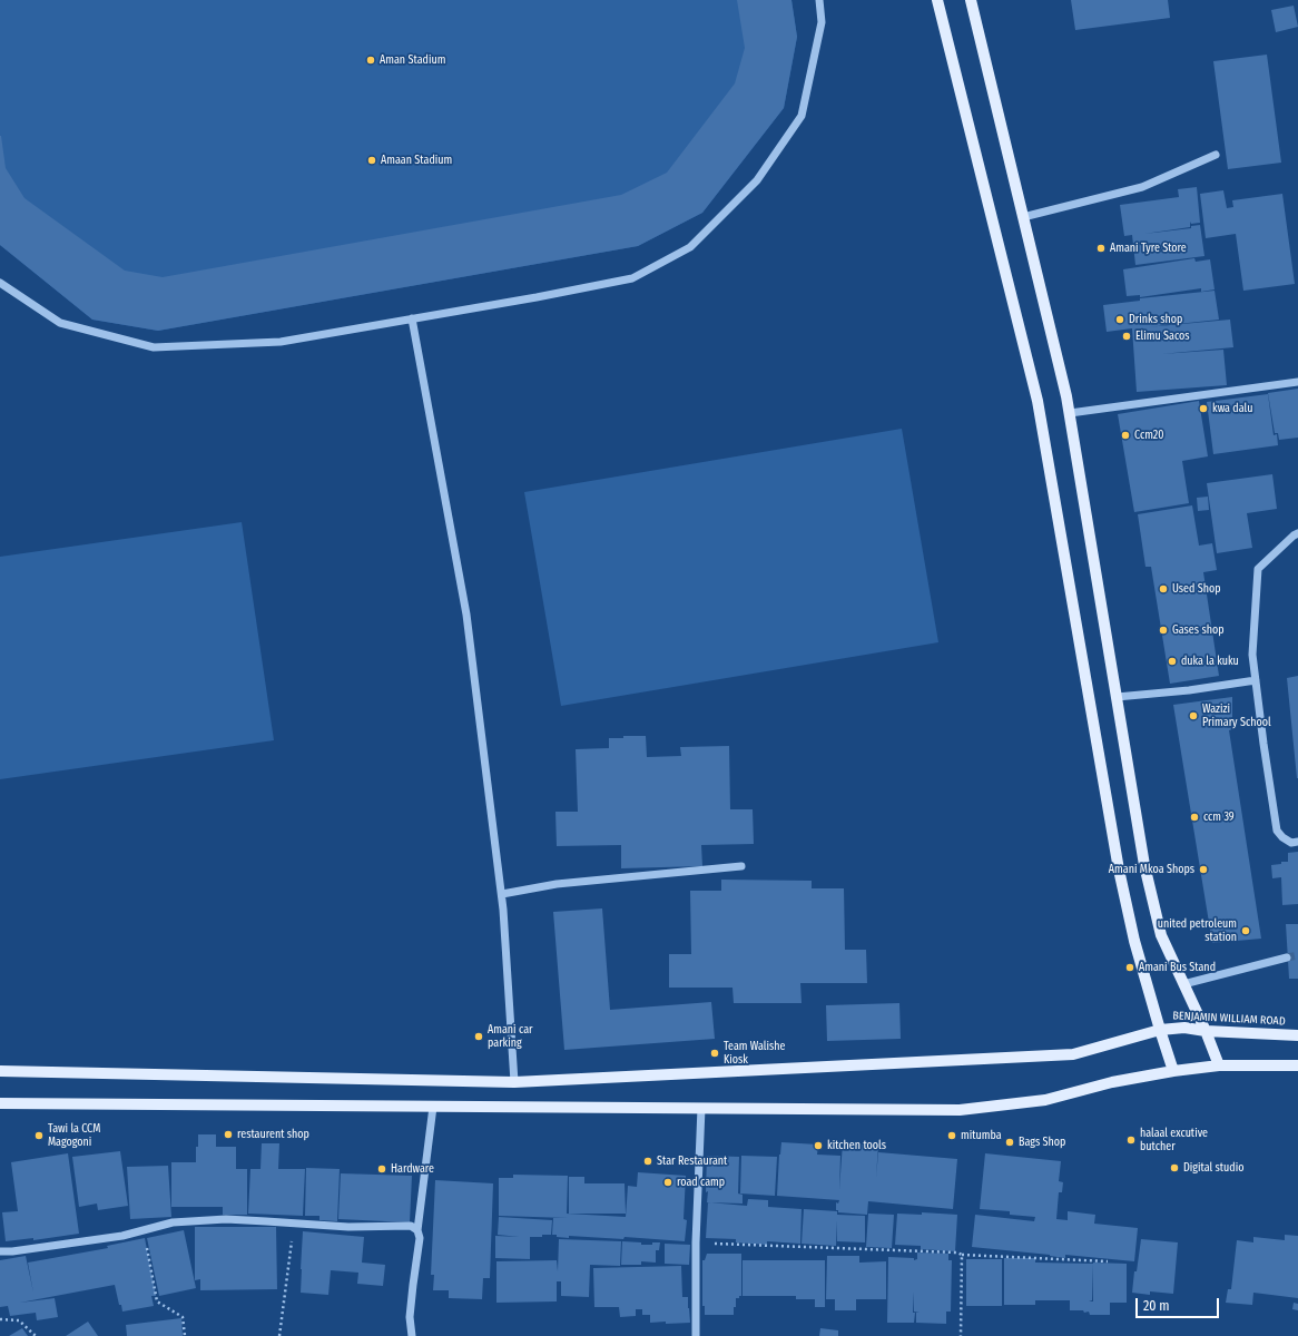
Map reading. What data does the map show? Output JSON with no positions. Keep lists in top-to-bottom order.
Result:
{
  "streets": {
    "main road": ["BENJAMIN WILLIAM ROAD"]
  },
  "places": [
    "Aman Stadium",
    "Amaan Stadium",
    "Amani Tyre Store",
    "Drinks shop",
    "Elimu Sacos",
    "kwa dalu",
    "Ccm20",
    "Used Shop",
    "Gases shop",
    "duka la kuku",
    "Wazizi Primary School",
    "ccm 39",
    "Amani Mkoa Shops",
    "united petroleum station",
    "Amani Bus Stand",
    "Amani car parking",
    "Team Walishe Kiosk",
    "restaurent shop",
    "Tawi la CCM Magogoni",
    "mitumba",
    "halaal excutive butcher",
    "Bags Shop",
    "kitchen tools",
    "Star Restaurant",
    "Digital studio",
    "Hardware",
    "road camp"
  ],
  "scale_bar": "20 m"
}
